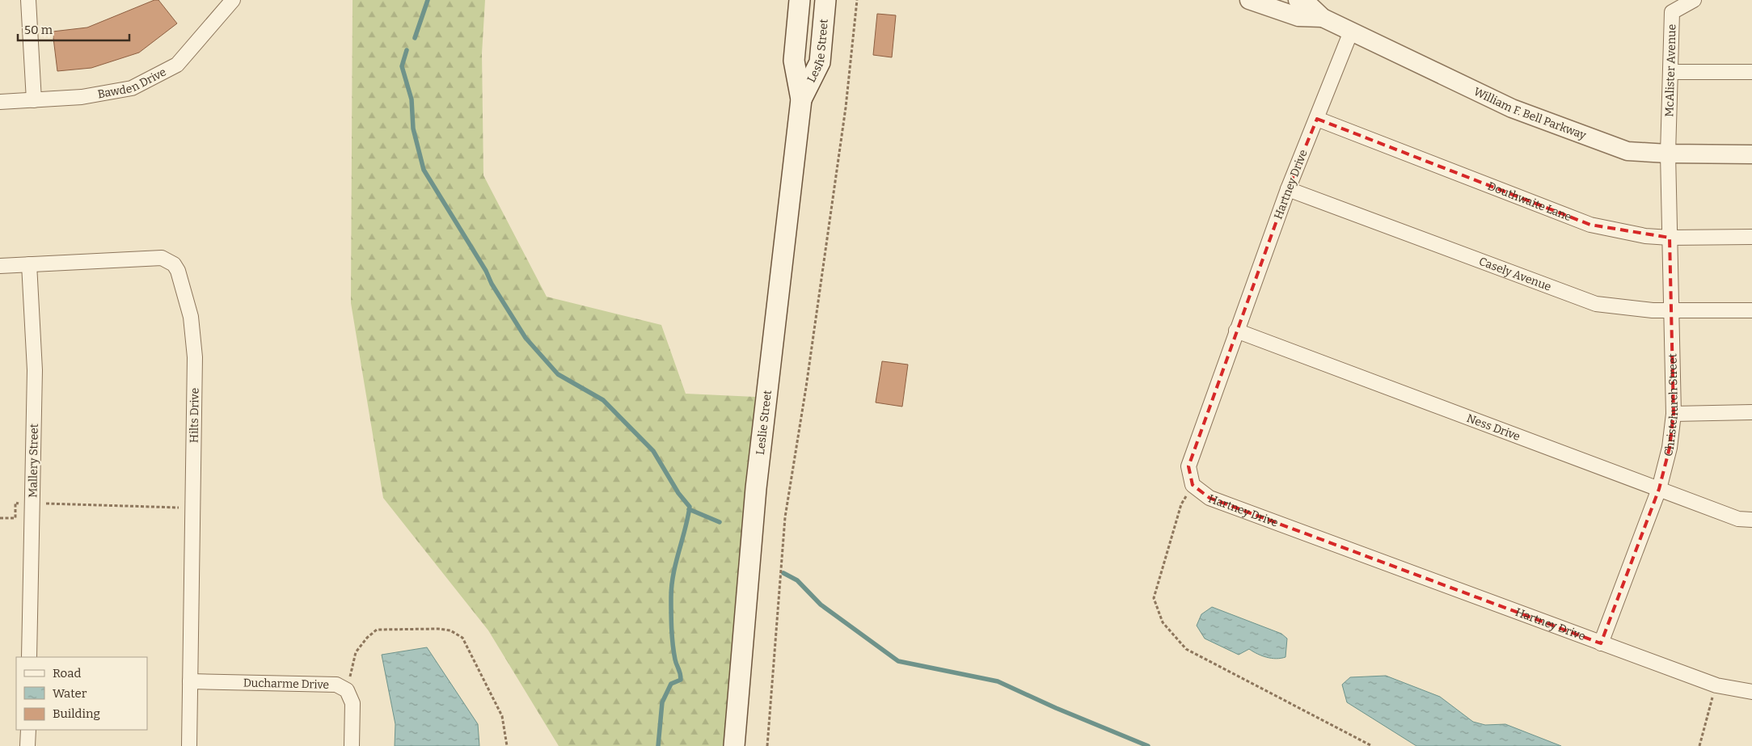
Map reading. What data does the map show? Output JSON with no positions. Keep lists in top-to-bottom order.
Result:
{
  "streets": {
    "main road": ["Leslie Street"],
    "street": [
      "McAlister Avenue",
      "Bawden Drive",
      "William F. Bell Parkway",
      "Hartney Drive",
      "Douthwaite Lane",
      "Casely Avenue",
      "Christchurch Street",
      "Hilts Drive",
      "Ness Drive",
      "Mallery Street",
      "Ducharme Drive"
    ]
  },
  "crossings": [
    ["McAlister Avenue", "William F. Bell Parkway"],
    ["McAlister Avenue", "Christchurch Street"],
    ["William F. Bell Parkway", "Hartney Drive"],
    ["William F. Bell Parkway", "Christchurch Street"],
    ["Hartney Drive", "Douthwaite Lane"],
    ["Hartney Drive", "Casely Avenue"],
    ["Hartney Drive", "Christchurch Street"],
    ["Hartney Drive", "Ness Drive"],
    ["Douthwaite Lane", "Christchurch Street"],
    ["Casely Avenue", "Christchurch Street"],
    ["Christchurch Street", "Ness Drive"],
    ["Hilts Drive", "Mallery Street"],
    ["Hilts Drive", "Ducharme Drive"]
  ],
  "legend": ["Road", "Water", "Building"],
  "scale_bar": "50 m"
}
